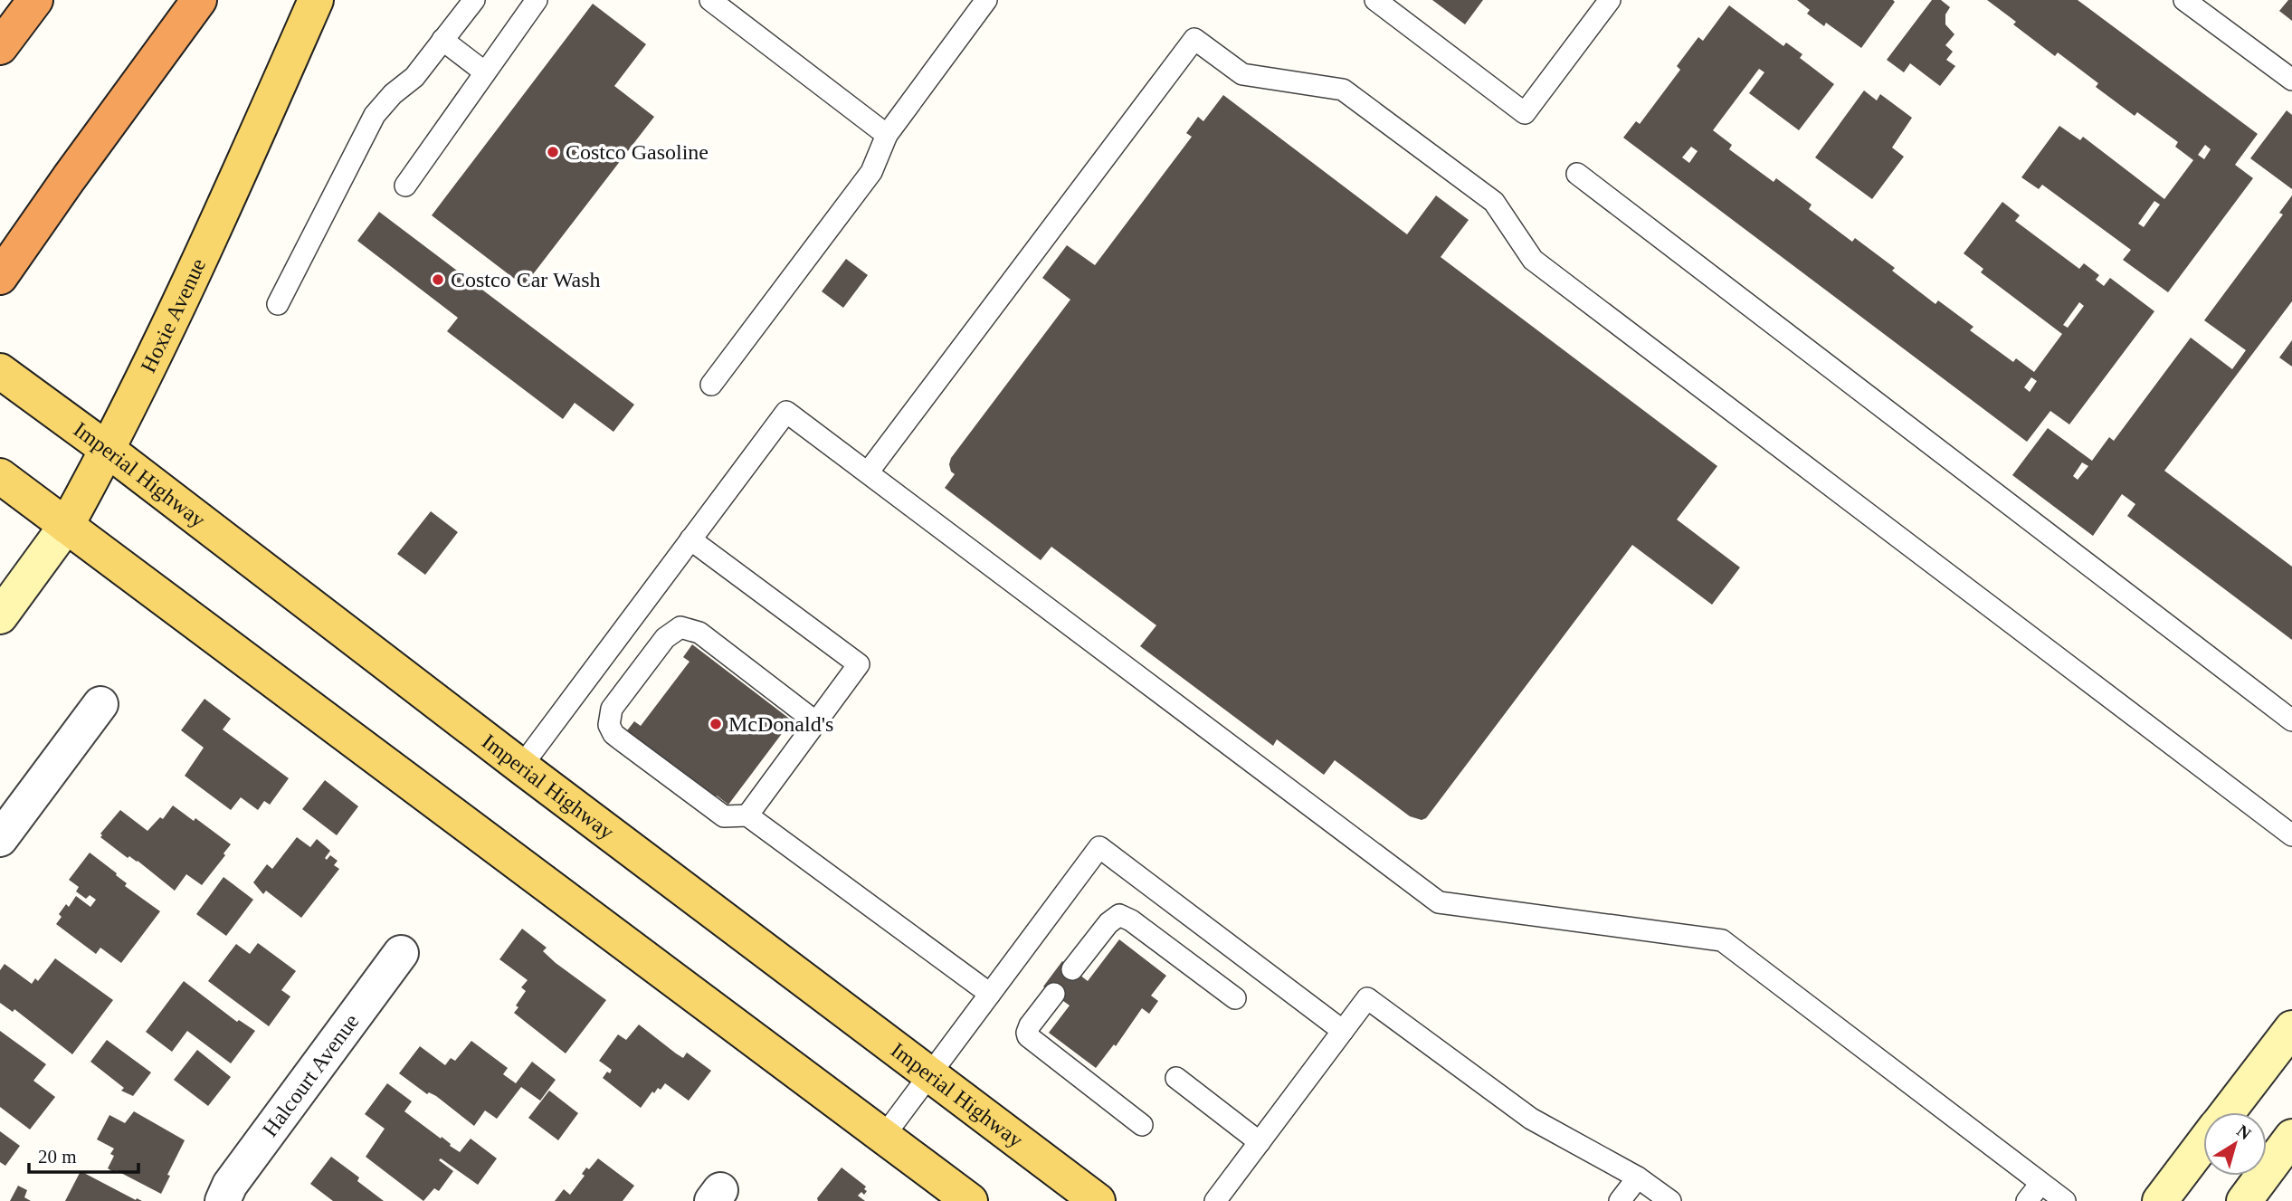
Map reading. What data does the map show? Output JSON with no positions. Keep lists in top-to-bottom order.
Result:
{
  "streets": {
    "main road": ["Hoxie Avenue", "Imperial Highway"],
    "street": ["Halcourt Avenue"]
  },
  "crossings": [
    ["Hoxie Avenue", "Imperial Highway"]
  ],
  "places": ["Costco Gasoline", "Costco Car Wash", "McDonald's"],
  "scale_bar": "20 m",
  "north": "top right"
}
